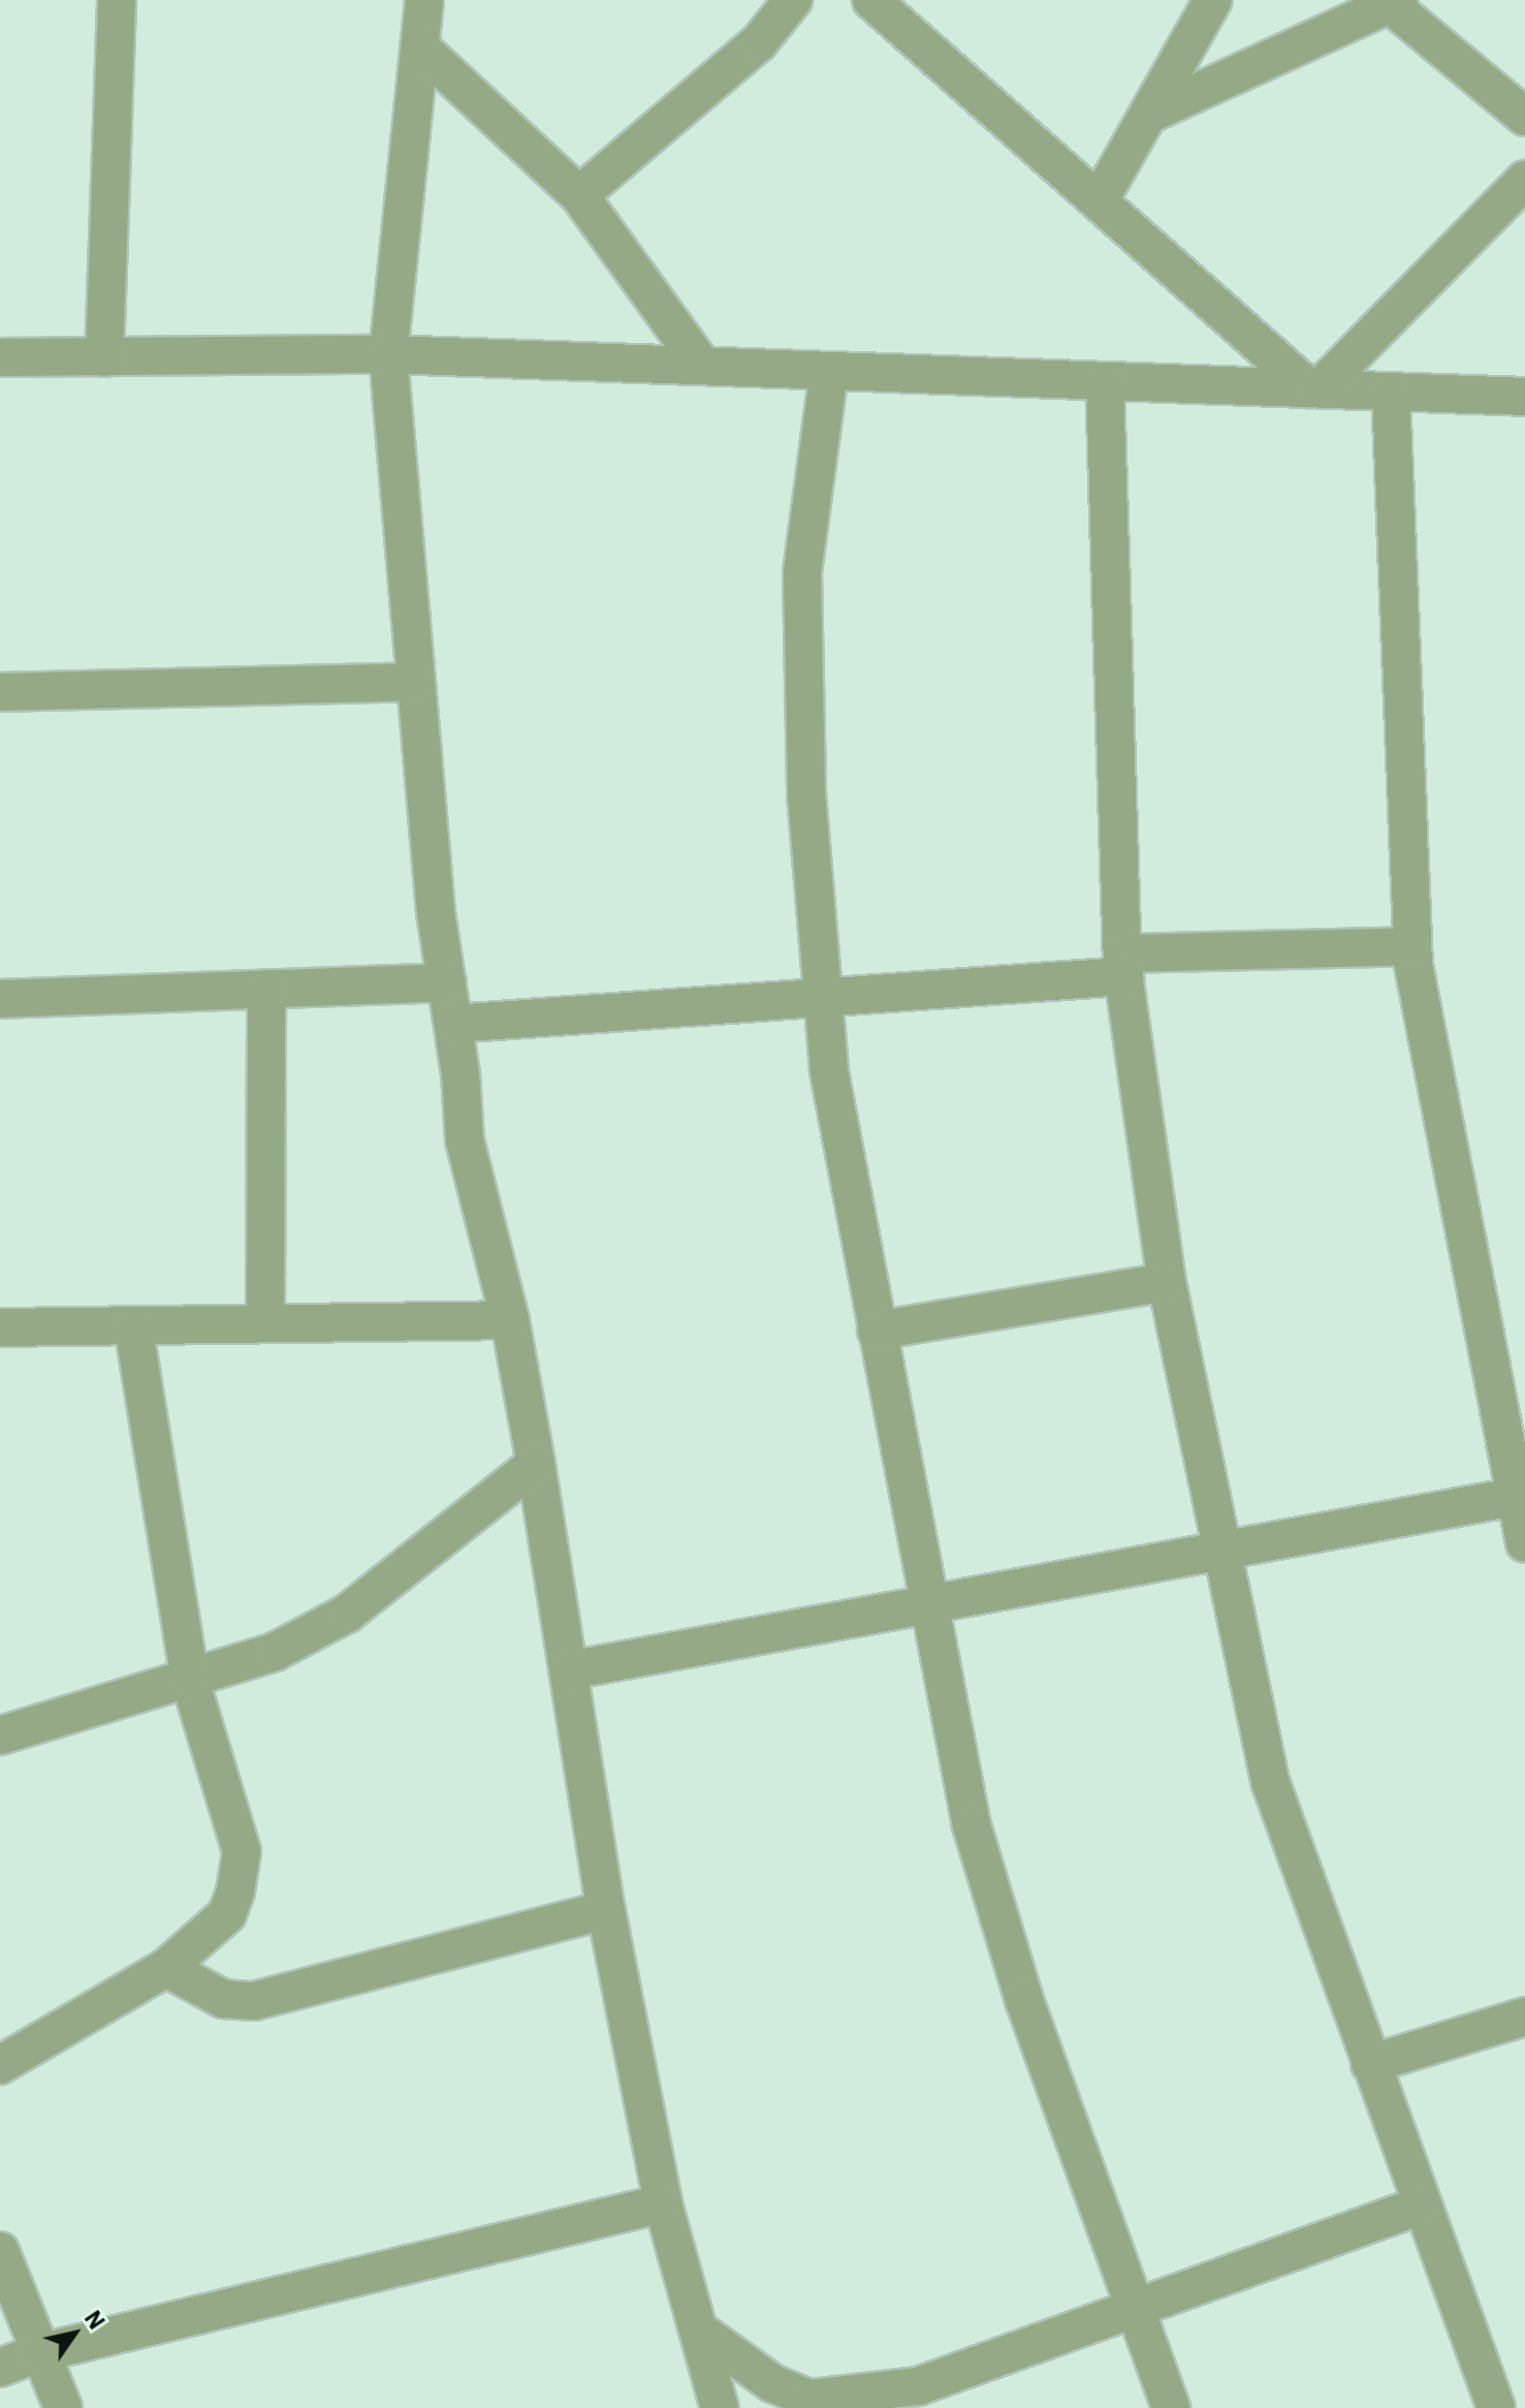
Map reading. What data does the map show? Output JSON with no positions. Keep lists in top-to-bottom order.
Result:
{
  "north": "top right"
}
